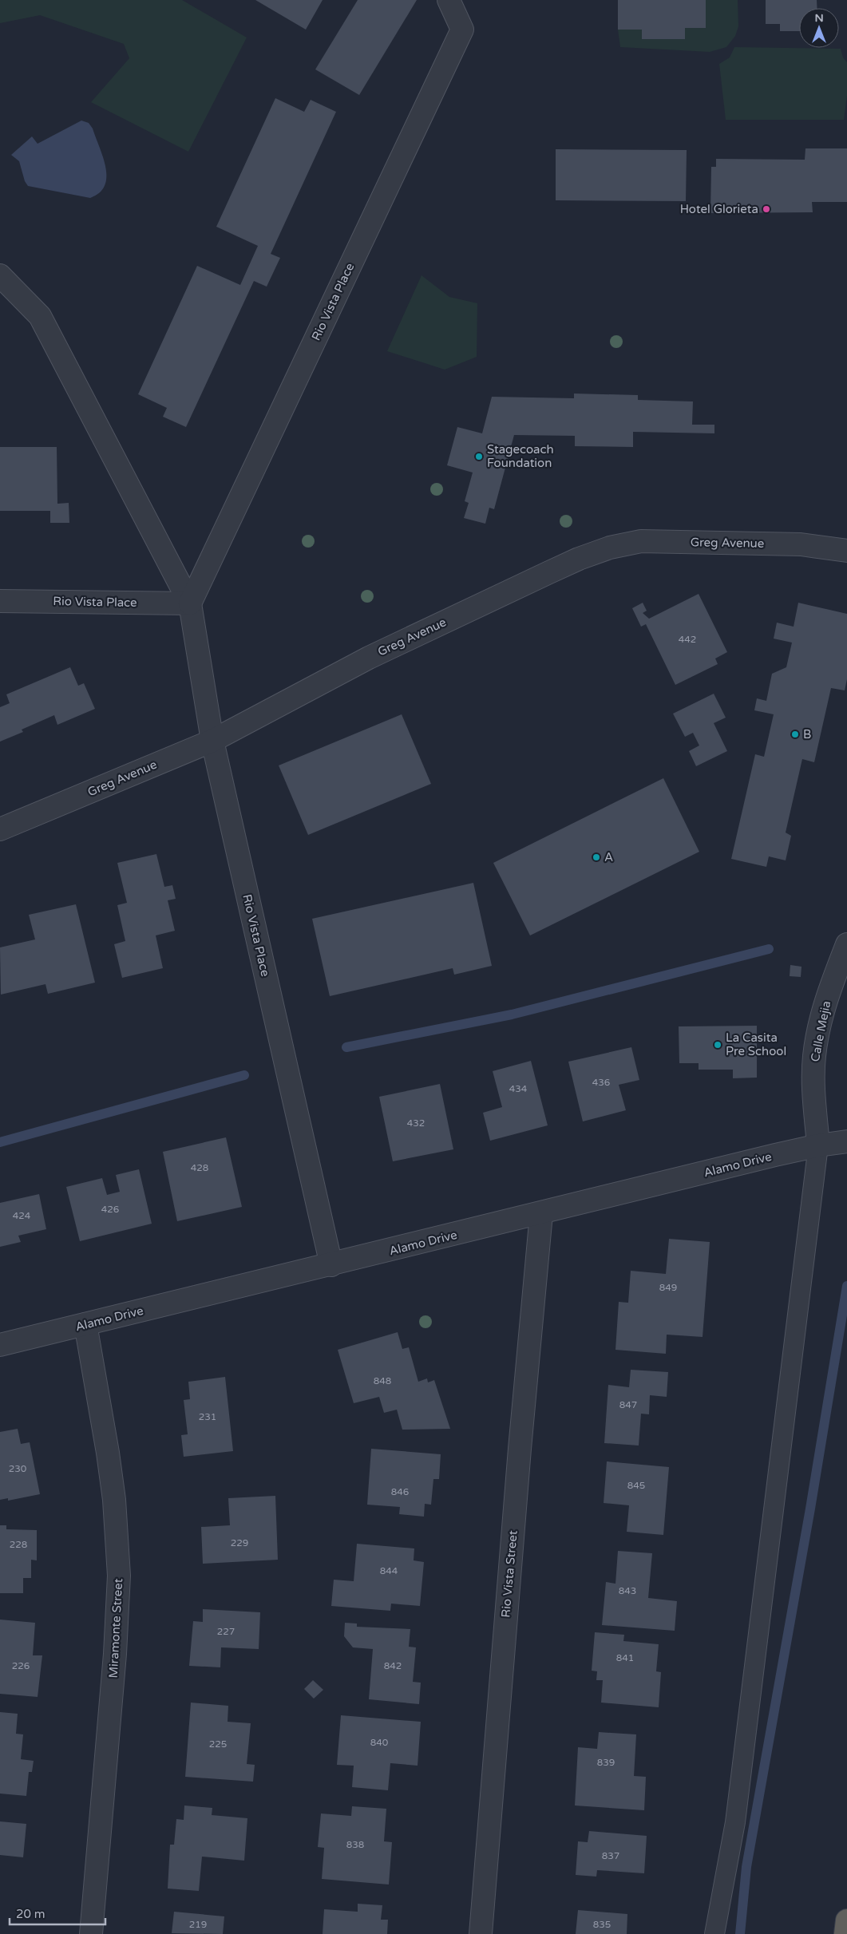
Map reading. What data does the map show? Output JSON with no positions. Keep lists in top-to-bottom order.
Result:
{
  "streets": {
    "street": [
      "Rio Vista Place",
      "Greg Avenue",
      "Calle Mejia",
      "Alamo Drive",
      "Rio Vista Street",
      "Miramonte Street"
    ]
  },
  "crossings": [
    ["Rio Vista Place", "Greg Avenue"],
    ["Rio Vista Place", "Alamo Drive"],
    ["Calle Mejia", "Alamo Drive"],
    ["Alamo Drive", "Rio Vista Street"],
    ["Alamo Drive", "Miramonte Street"]
  ],
  "places": [
    "Hotel Glorieta",
    "Stagecoach Foundation",
    "B",
    "A",
    "La Casita Pre School"
  ],
  "house_numbers": [
    "442",
    "436",
    "434",
    "432",
    "428",
    "426",
    "424",
    "849",
    "848",
    "847",
    "231",
    "230",
    "845",
    "846",
    "229",
    "228",
    "844",
    "843",
    "227",
    "841",
    "226",
    "842",
    "840",
    "225",
    "839",
    "838",
    "837",
    "219",
    "835"
  ],
  "scale_bar": "20 m",
  "north": "top"
}
